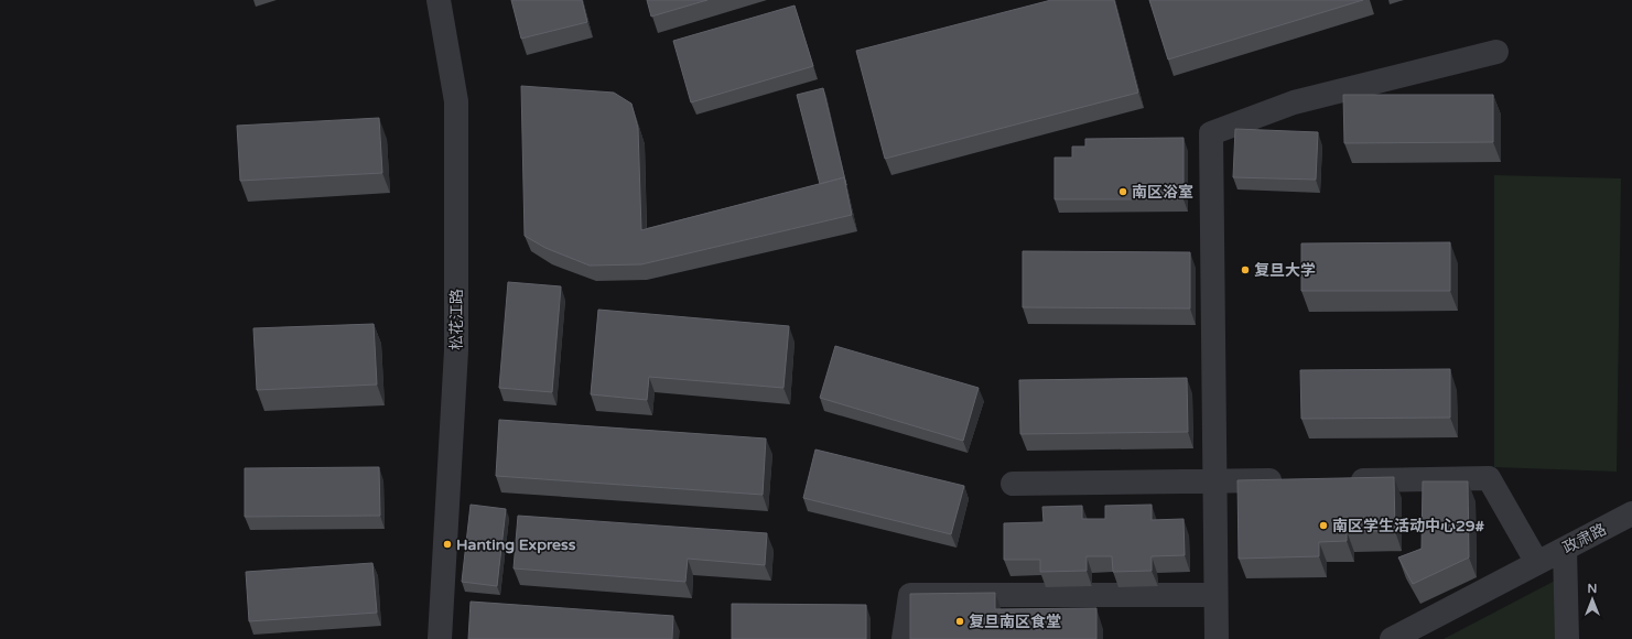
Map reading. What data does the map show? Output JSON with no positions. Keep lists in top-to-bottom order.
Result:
{
  "streets": {
    "street": ["松花江路", "政肃路"]
  },
  "places": [
    "南区浴室",
    "复旦大学",
    "南区学生活动中心29#",
    "Hanting Express",
    "复旦南区食堂"
  ],
  "north": "top"
}
